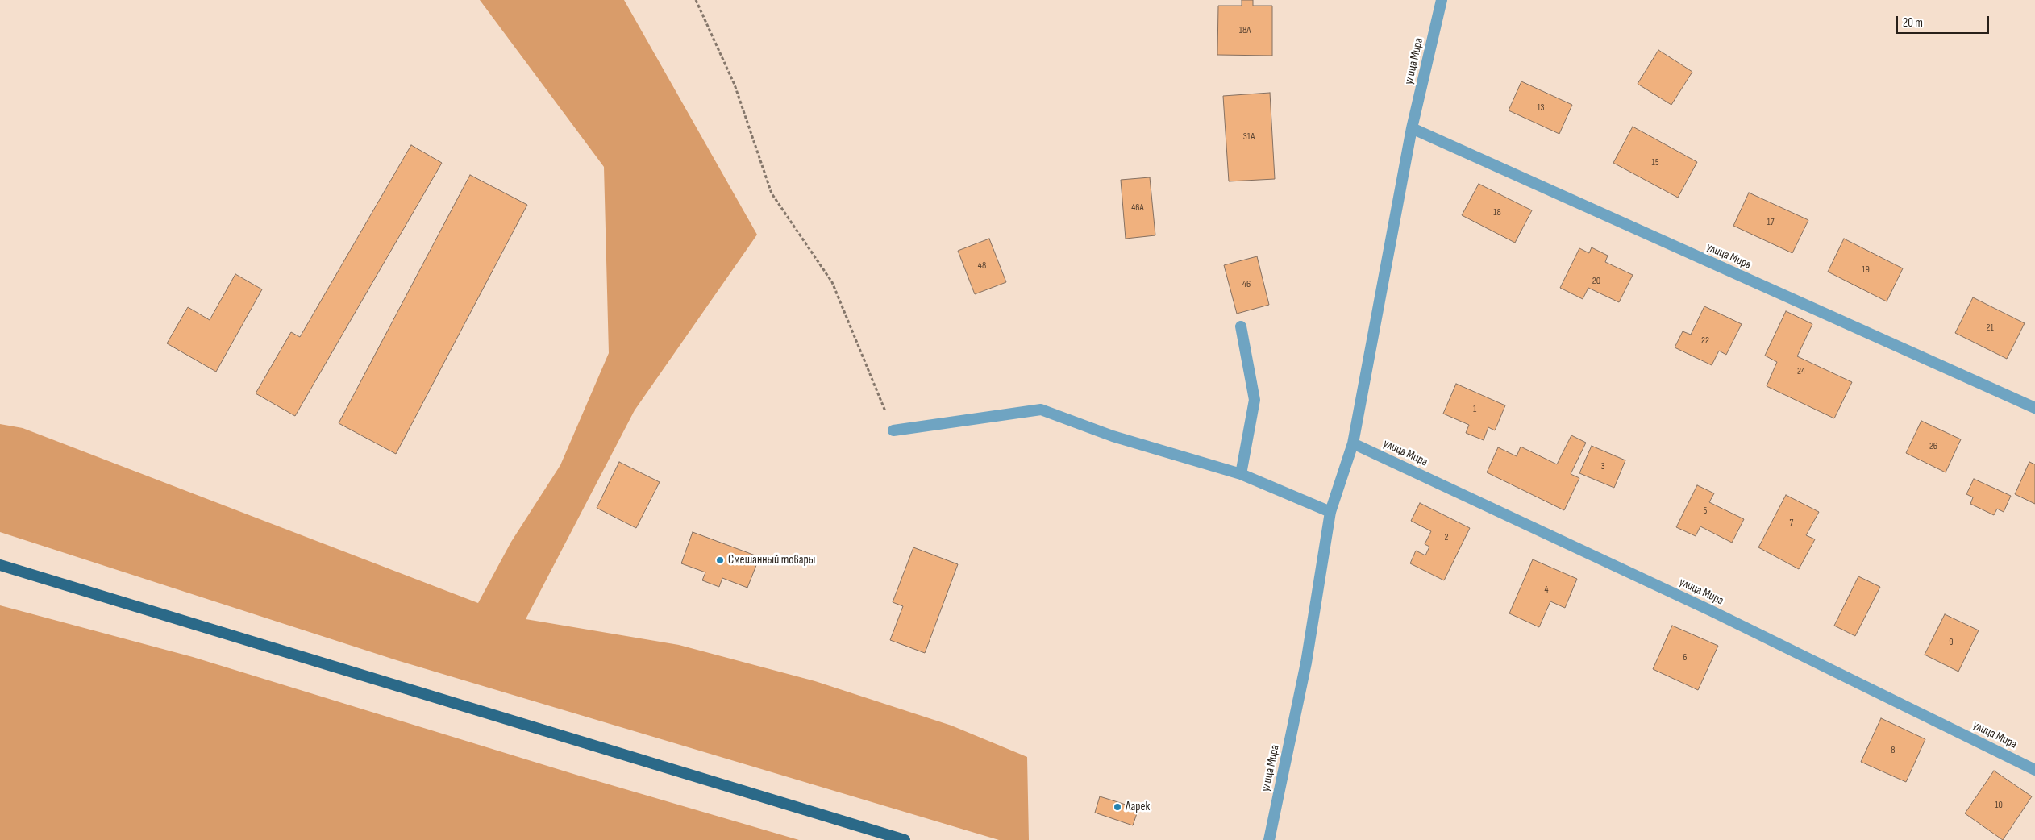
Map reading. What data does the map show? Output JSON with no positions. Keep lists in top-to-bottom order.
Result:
{
  "streets": {
    "street": ["улица Мира"]
  },
  "places": ["Смешанный товары", "Ларек"],
  "house_numbers": [
    "18А",
    "13",
    "31А",
    "15",
    "46А",
    "18",
    "17",
    "48",
    "19",
    "20",
    "46",
    "21",
    "22",
    "24",
    "1",
    "26",
    "3",
    "5",
    "7",
    "2",
    "4",
    "9",
    "6",
    "8",
    "10"
  ],
  "scale_bar": "20 m"
}
